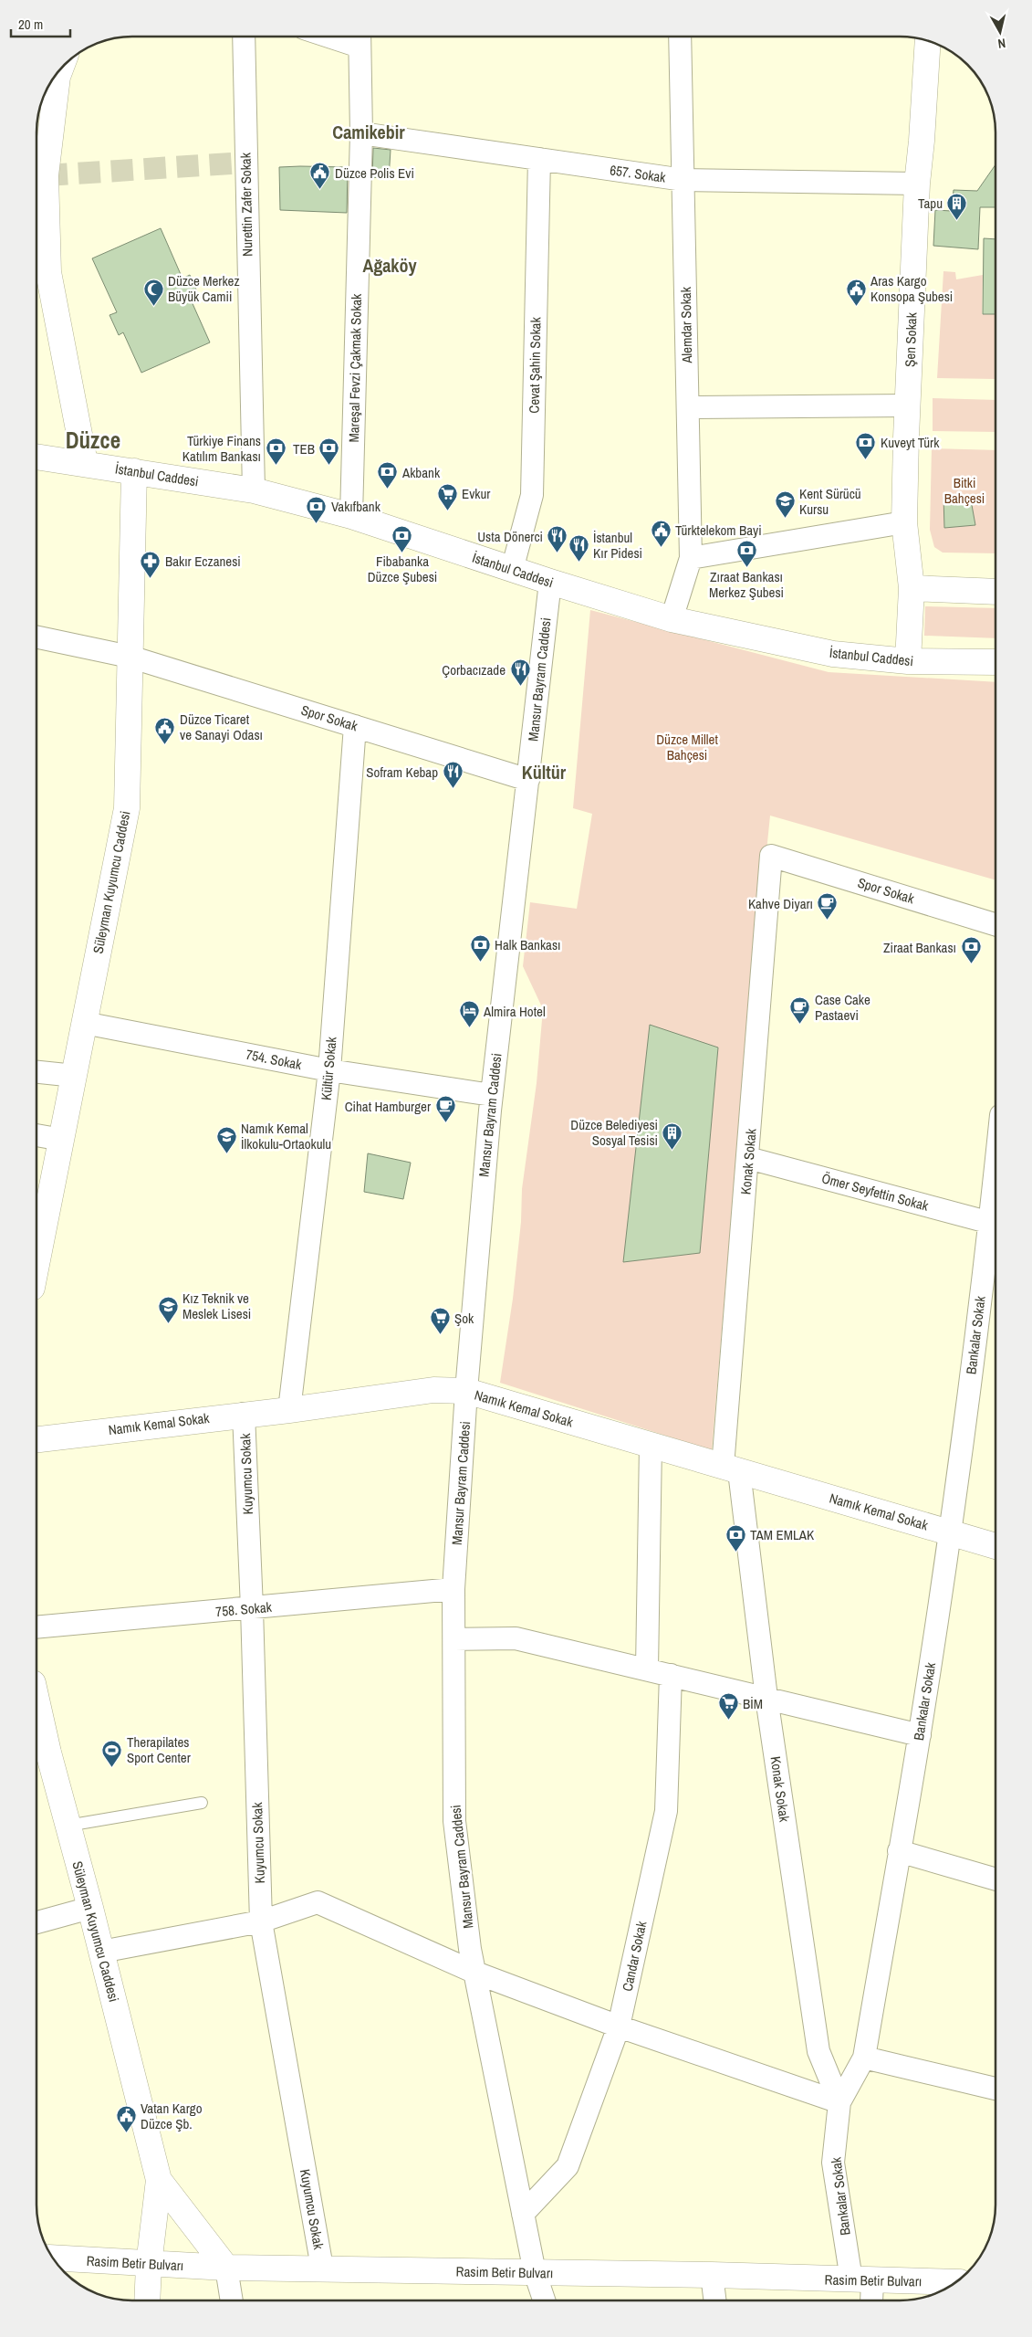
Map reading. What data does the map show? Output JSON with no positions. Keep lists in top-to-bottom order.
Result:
{
  "streets": {
    "main road": [
      "Şen Sokak",
      "İstanbul Caddesi",
      "Süleyman Kuyumcu Caddesi",
      "Namık Kemal Sokak",
      "Rasim Betir Bulvarı"
    ],
    "street": [
      "657. Sokak",
      "Nurettin Zafer Sokak",
      "Alemdar Sokak",
      "Cevat Şahin Sokak",
      "Mareşal Fevzi Çakmak Sokak",
      "Mansur Bayram Caddesi",
      "Spor Sokak",
      "754. Sokak",
      "Kültür Sokak",
      "Konak Sokak",
      "Ömer Seyfettin Sokak",
      "Bankalar Sokak",
      "Kuyumcu Sokak",
      "758. Sokak",
      "Candar Sokak"
    ]
  },
  "crossings": [
    ["657. Sokak", "Alemdar Sokak"],
    ["657. Sokak", "Şen Sokak"],
    ["657. Sokak", "Cevat Şahin Sokak"],
    ["657. Sokak", "Mareşal Fevzi Çakmak Sokak"],
    ["Nurettin Zafer Sokak", "İstanbul Caddesi"],
    ["Alemdar Sokak", "İstanbul Caddesi"],
    ["Şen Sokak", "İstanbul Caddesi"],
    ["Cevat Şahin Sokak", "İstanbul Caddesi"],
    ["Mareşal Fevzi Çakmak Sokak", "İstanbul Caddesi"],
    ["İstanbul Caddesi", "Mansur Bayram Caddesi"],
    ["İstanbul Caddesi", "Süleyman Kuyumcu Caddesi"],
    ["Mansur Bayram Caddesi", "Spor Sokak"],
    ["Mansur Bayram Caddesi", "754. Sokak"],
    ["Mansur Bayram Caddesi", "Namık Kemal Sokak"],
    ["Mansur Bayram Caddesi", "758. Sokak"],
    ["Mansur Bayram Caddesi", "Candar Sokak"],
    ["Mansur Bayram Caddesi", "Rasim Betir Bulvarı"],
    ["Spor Sokak", "Süleyman Kuyumcu Caddesi"],
    ["Spor Sokak", "Kültür Sokak"],
    ["Spor Sokak", "Konak Sokak"],
    ["Süleyman Kuyumcu Caddesi", "754. Sokak"],
    ["754. Sokak", "Kültür Sokak"],
    ["Kültür Sokak", "Namık Kemal Sokak"],
    ["Konak Sokak", "Ömer Seyfettin Sokak"],
    ["Konak Sokak", "Bankalar Sokak"],
    ["Konak Sokak", "Namık Kemal Sokak"],
    ["Ömer Seyfettin Sokak", "Bankalar Sokak"],
    ["Bankalar Sokak", "Namık Kemal Sokak"],
    ["Bankalar Sokak", "Rasim Betir Bulvarı"],
    ["Namık Kemal Sokak", "Kuyumcu Sokak"],
    ["Kuyumcu Sokak", "758. Sokak"],
    ["Kuyumcu Sokak", "Rasim Betir Bulvarı"]
  ],
  "districts": [
    "Camikebir",
    "Ağaköy",
    "Düzce",
    "Kültür"
  ],
  "parks": ["Bitki Bahçesi", "Düzce Millet Bahçesi"],
  "places": {
    "public building": [
      "Düzce Polis Evi",
      "Aras Kargo Konsopa Şubesi",
      "Türktelekom Bayi",
      "Düzce Ticaret ve Sanayi Odası",
      "Vatan Kargo Düzce Şb."
    ],
    "building": ["Tapu", "Düzce Belediyesi Sosyal Tesisi"],
    "mosque": ["Düzce Merkez Büyük Camii"],
    "bank": [
      "Kuveyt Türk",
      "Türkiye Finans Katılım Bankası",
      "TEB",
      "Akbank",
      "Vakıfbank",
      "Fibabanka Düzce Şubesi",
      "Zıraat Bankası Merkez Şubesi",
      "Halk Bankası",
      "Ziraat Bankası",
      "TAM EMLAK"
    ],
    "supermarket": ["Evkur", "Şok", "BİM"],
    "school or university": ["Kent Sürücü Kursu", "Namık Kemal İlkokulu-Ortaokulu", "Kız Teknik ve Meslek Lisesi"],
    "restaurant": [
      "Usta Dönerci",
      "İstanbul Kır Pidesi",
      "Çorbacızade",
      "Sofram Kebap"
    ],
    "pharmacy": ["Bakır Eczanesi"],
    "cafe": ["Kahve Diyarı", "Case Cake Pastaevi", "Cihat Hamburger"],
    "hotel": ["Almira Hotel"],
    "sports": ["Therapilates Sport Center"]
  },
  "scale_bar": "20 m",
  "north": "bottom"
}
